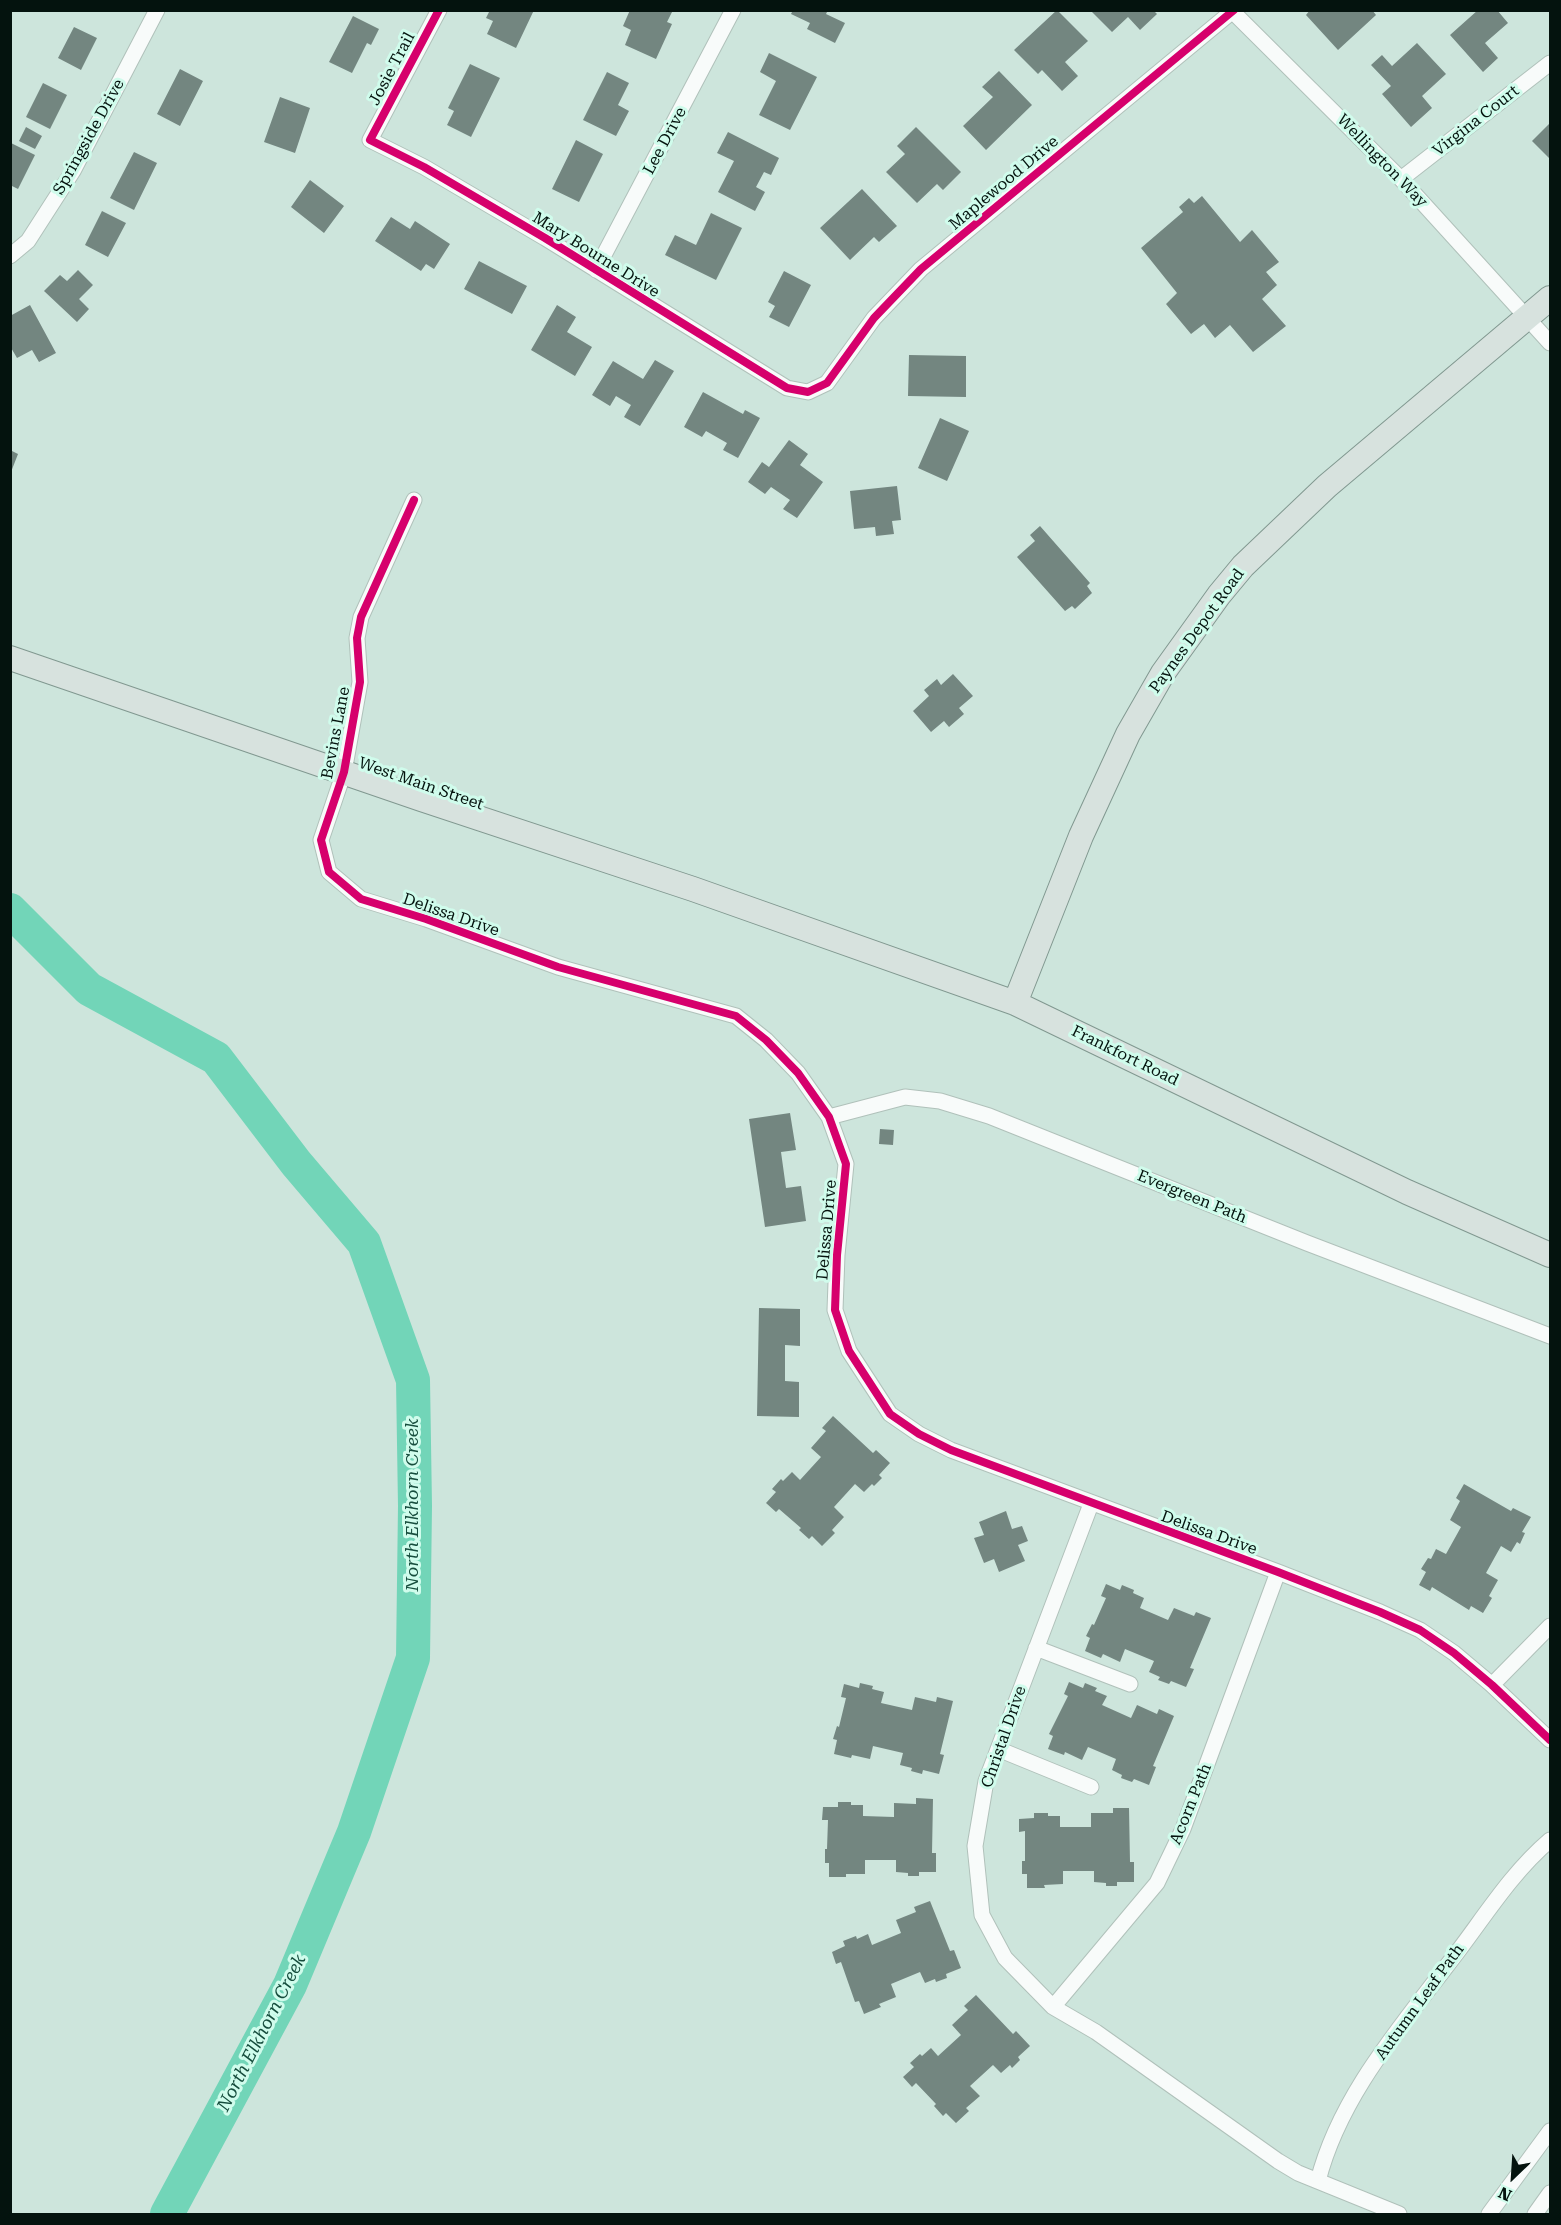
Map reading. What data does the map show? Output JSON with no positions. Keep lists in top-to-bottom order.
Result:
{
  "streets": {
    "main road": ["Paynes Depot Road", "West Main Street", "Frankfort Road"],
    "street": [
      "Josie Trail",
      "Virgina Court",
      "Springside Drive",
      "Lee Drive",
      "Wellington Way",
      "Maplewood Drive",
      "Mary Bourne Drive",
      "Bevins Lane",
      "Delissa Drive",
      "Evergreen Path",
      "Christal Drive",
      "Acorn Path",
      "Autumn Leaf Path"
    ]
  },
  "crossings": [
    ["Josie Trail", "Mary Bourne Drive"],
    ["Virgina Court", "Wellington Way"],
    ["Lee Drive", "Mary Bourne Drive"],
    ["Wellington Way", "Maplewood Drive"],
    ["Wellington Way", "Paynes Depot Road"],
    ["Maplewood Drive", "Mary Bourne Drive"],
    ["Paynes Depot Road", "Frankfort Road"],
    ["Bevins Lane", "West Main Street"],
    ["Bevins Lane", "Delissa Drive"],
    ["West Main Street", "Frankfort Road"],
    ["Delissa Drive", "Evergreen Path"],
    ["Delissa Drive", "Christal Drive"],
    ["Delissa Drive", "Acorn Path"],
    ["Christal Drive", "Acorn Path"],
    ["Christal Drive", "Autumn Leaf Path"]
  ],
  "water": ["North Elkhorn Creek"],
  "north": "bottom left"
}
